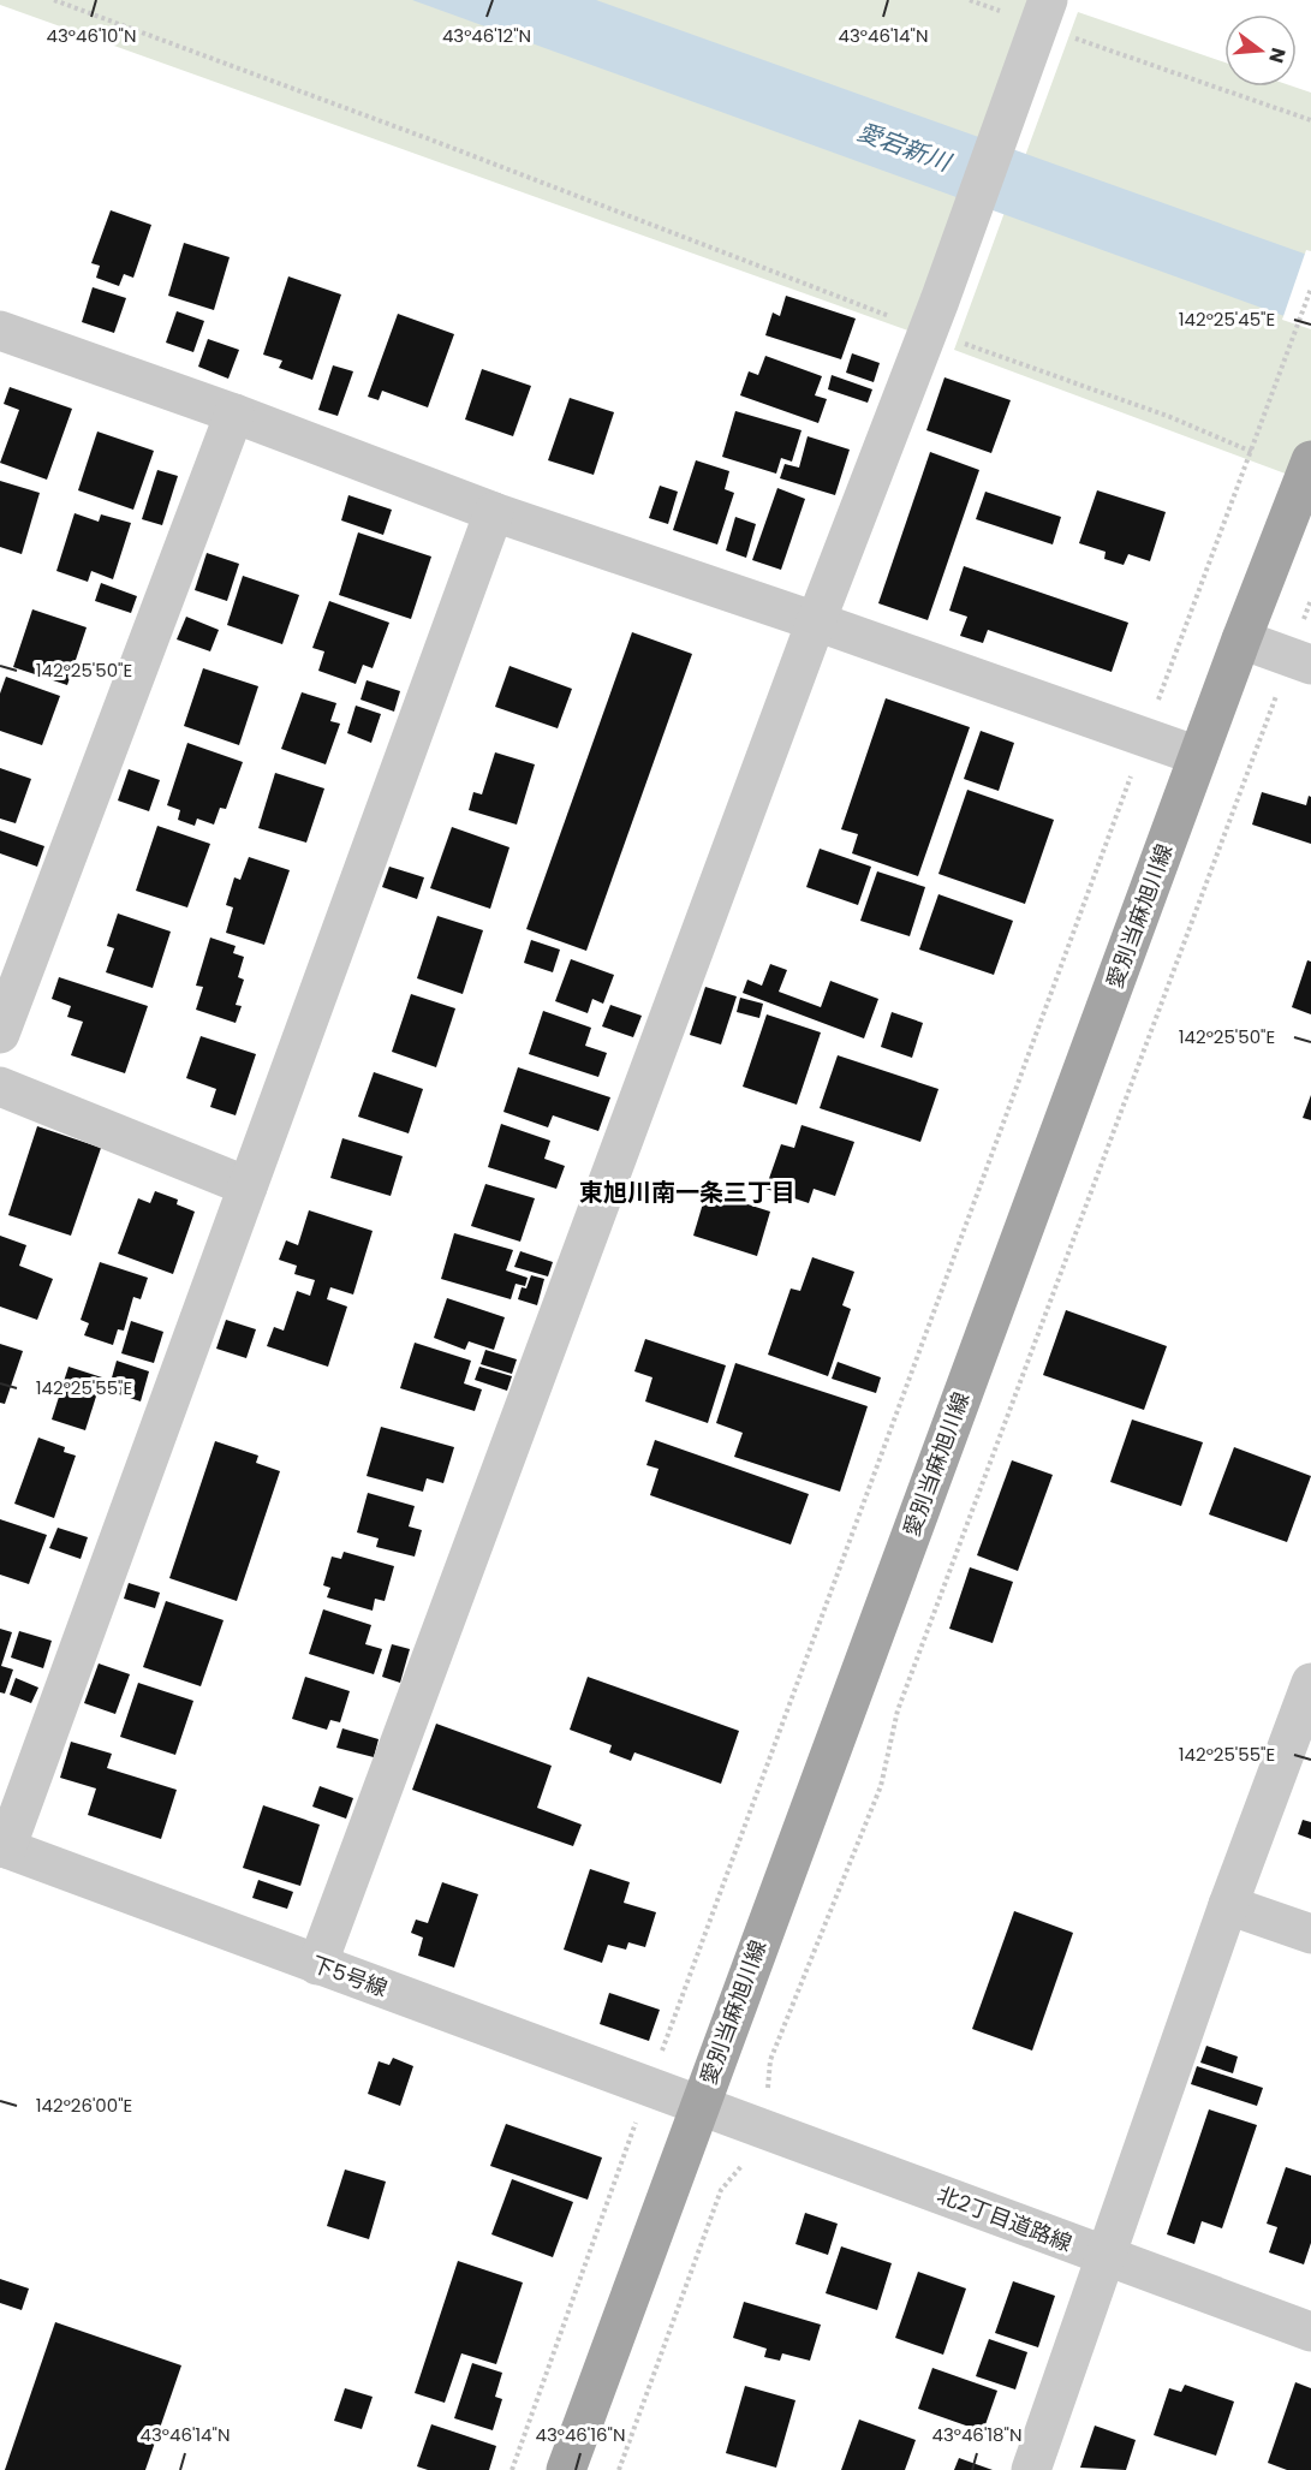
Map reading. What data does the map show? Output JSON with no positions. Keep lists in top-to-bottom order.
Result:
{
  "streets": {
    "main road": ["愛別当麻旭川線"],
    "street": ["下5号線", "北2丁目道路線"]
  },
  "crossings": [
    ["愛別当麻旭川線", "下5号線"],
    ["愛別当麻旭川線", "北2丁目道路線"],
    ["下5号線", "北2丁目道路線"]
  ],
  "districts": ["東旭川南一条三丁目"],
  "water": ["愛宕新川"],
  "north": "right",
  "coordinates": [
    "43°46'10\"N",
    "43°46'12\"N",
    "43°46'14\"N",
    "142°25'45\"E",
    "142°25'50\"E",
    "142°25'55\"E",
    "142°26'00\"E",
    "43°46'16\"N",
    "43°46'18\"N"
  ]
}
